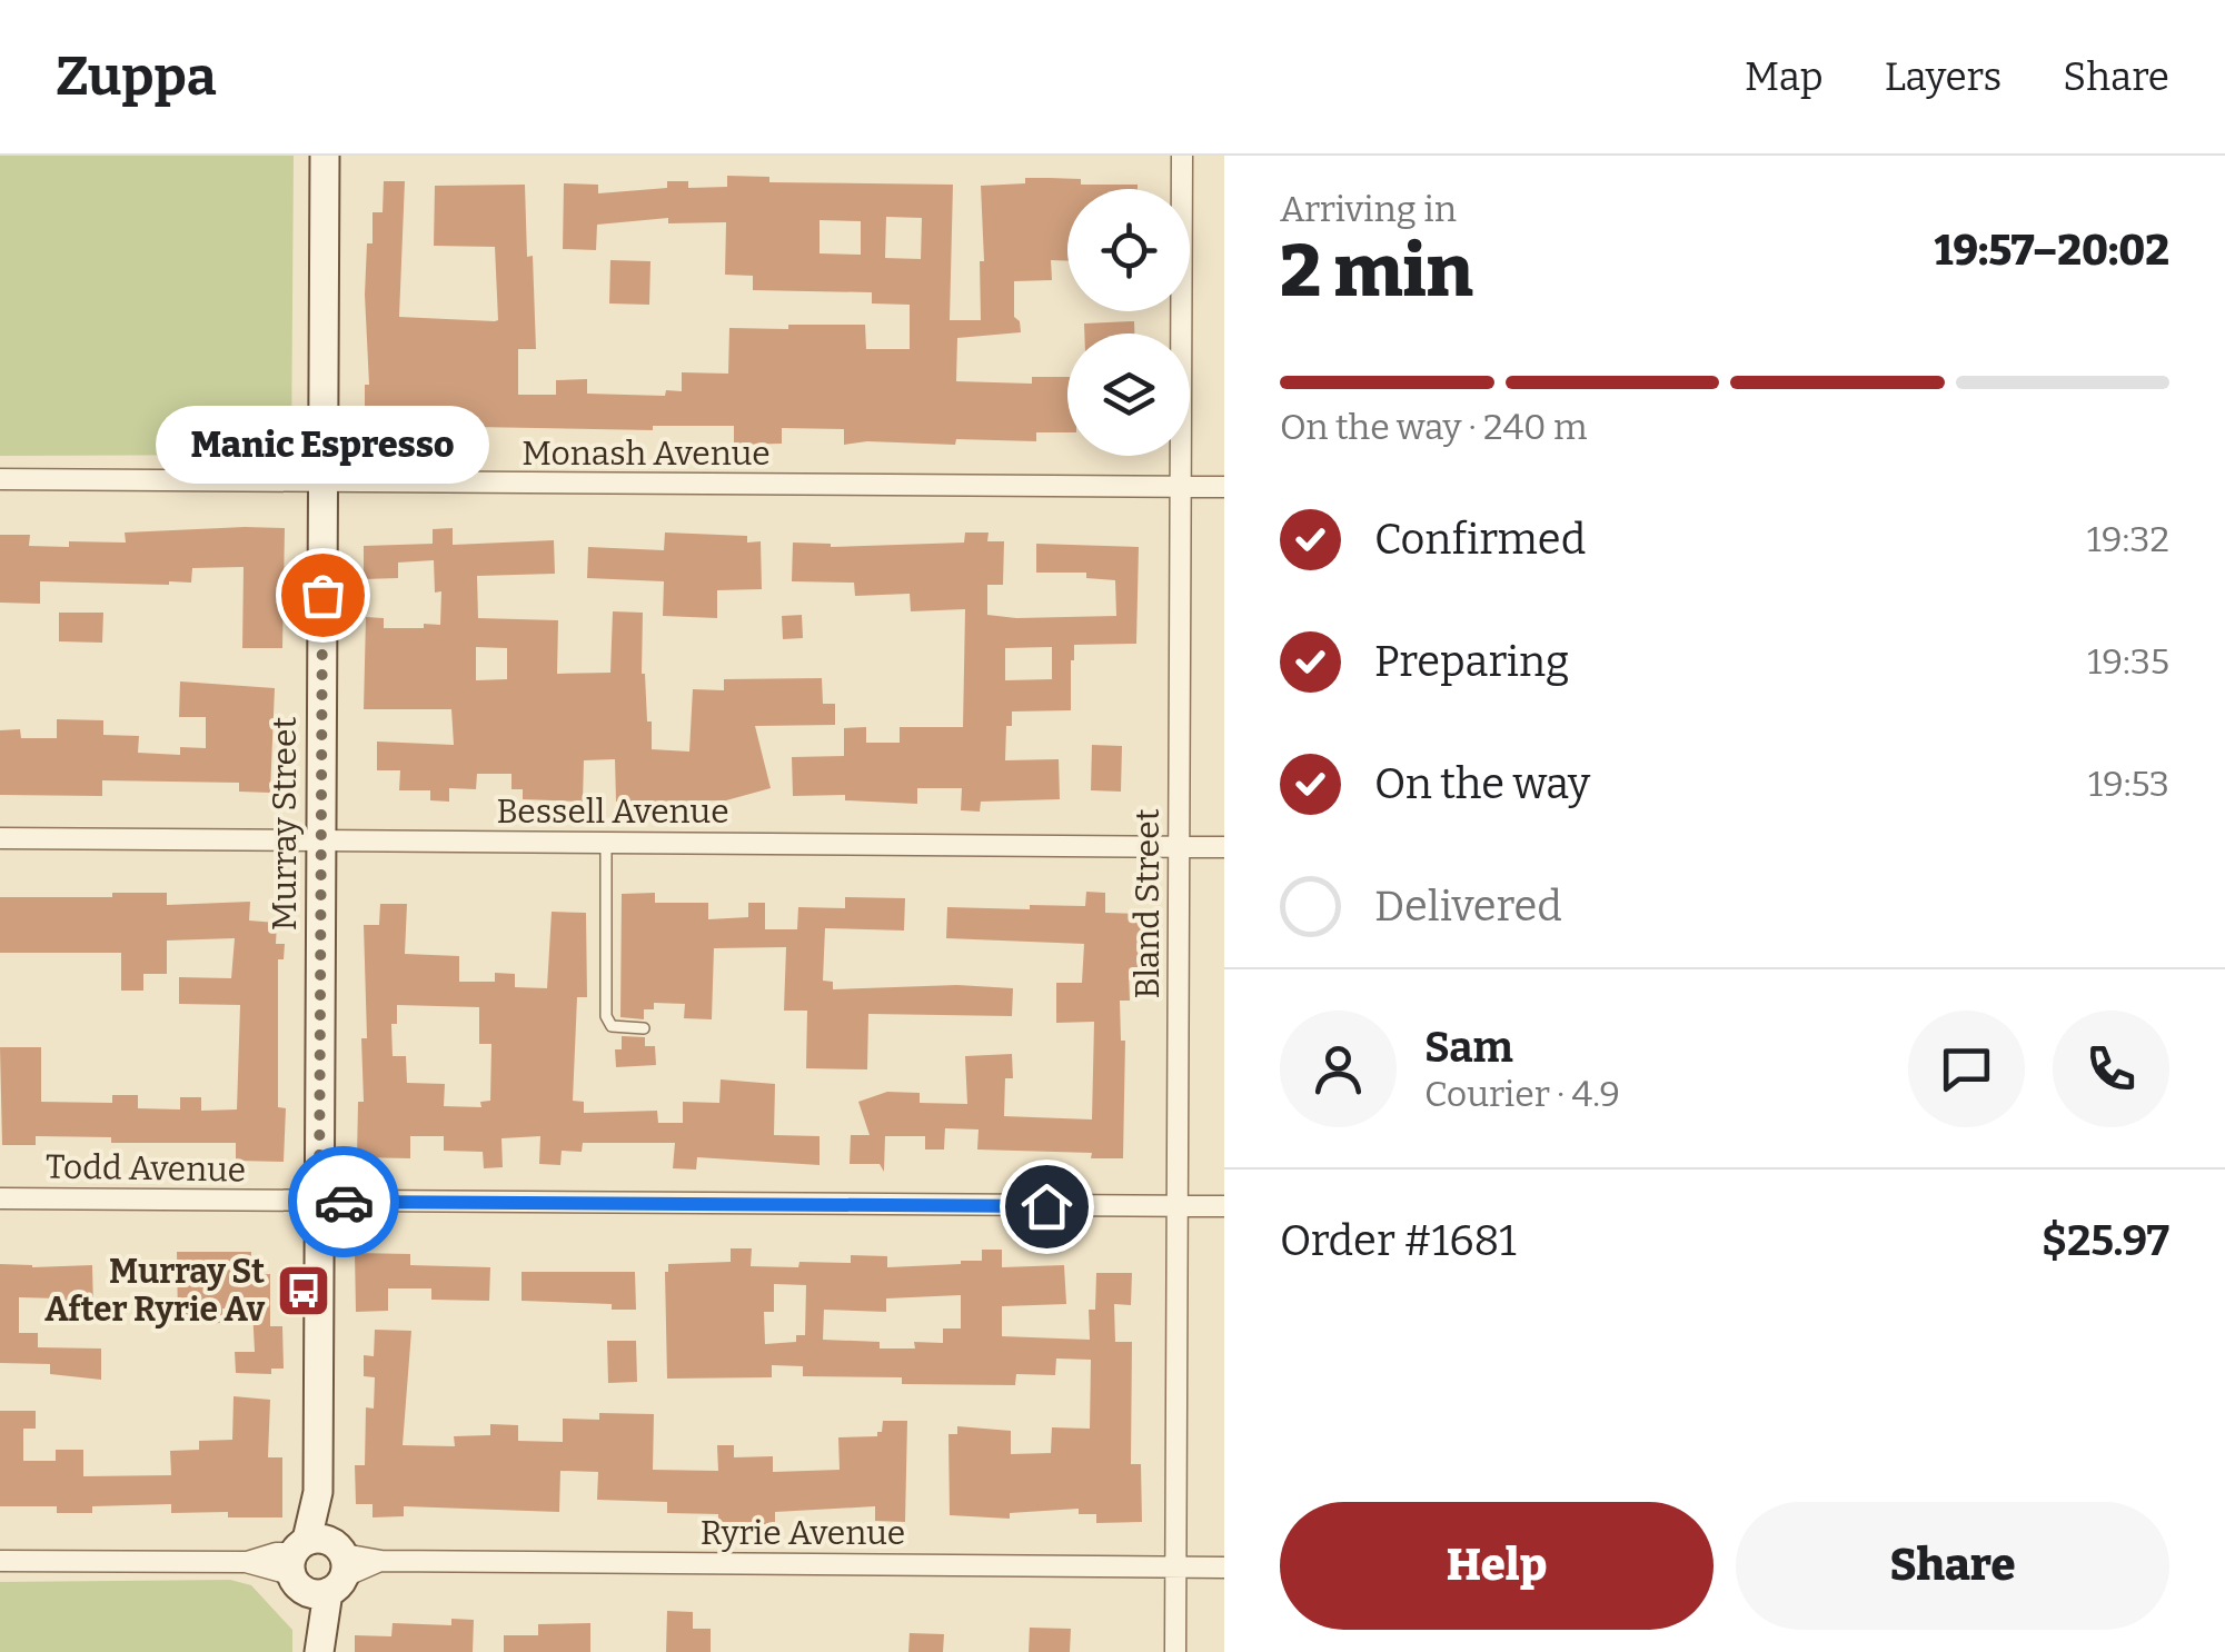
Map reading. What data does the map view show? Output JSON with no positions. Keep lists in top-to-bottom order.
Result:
{
  "streets": {
    "main road": ["Murray Street"],
    "street": [
      "Monash Avenue",
      "Bessell Avenue",
      "Bland Street",
      "Todd Avenue",
      "Ryrie Avenue"
    ]
  },
  "crossings": [
    ["Monash Avenue", "Murray Street"],
    ["Monash Avenue", "Bland Street"],
    ["Bessell Avenue", "Murray Street"],
    ["Bessell Avenue", "Bland Street"],
    ["Murray Street", "Todd Avenue"],
    ["Murray Street", "Ryrie Avenue"],
    ["Bland Street", "Todd Avenue"],
    ["Bland Street", "Ryrie Avenue"]
  ],
  "places": {
    "other": ["Manic Espresso"],
    "bus stop": ["Murray St After Ryrie Av"]
  },
  "page": {
    "header": "Zuppa",
    "nav": ["Map", "Layers", "Share"],
    "heading": ["2 min", "Arriving in", "19:57–20:02"],
    "panel": [
      "Sam",
      "Courier · 4.9",
      "Order #1681",
      "$25.97"
    ],
    "bar": "On the way · 240 m",
    "bubble": "Manic Espresso",
    "list": [
      ["Confirmed", "19:32"],
      ["Preparing", "19:35"],
      ["On the way", "19:53"],
      "Delivered"
    ],
    "buttons": ["Help", "Share"]
  }
}
